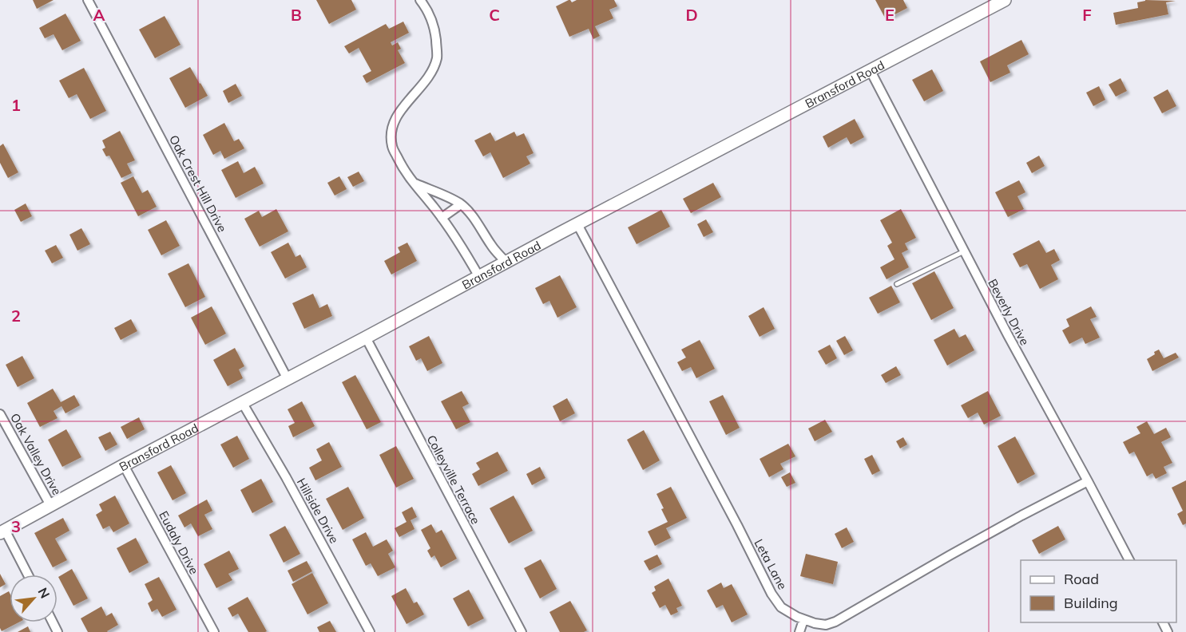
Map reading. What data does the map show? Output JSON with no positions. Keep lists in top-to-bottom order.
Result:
{
  "streets": {
    "street": [
      "Bransford Road",
      "Oak Crest Hill Drive",
      "Beverly Drive",
      "Oak Valley Drive",
      "Colleyville Terrace",
      "Hillside Drive",
      "Eudaly Drive",
      "Leta Lane"
    ]
  },
  "crossings": [
    ["Bransford Road", "Oak Crest Hill Drive"],
    ["Bransford Road", "Beverly Drive"],
    ["Bransford Road", "Oak Valley Drive"],
    ["Bransford Road", "Colleyville Terrace"],
    ["Bransford Road", "Hillside Drive"],
    ["Bransford Road", "Eudaly Drive"],
    ["Bransford Road", "Leta Lane"],
    ["Beverly Drive", "Leta Lane"]
  ],
  "legend": ["Road", "Building"],
  "north": "top right",
  "grid": {
    "columns": [
      "A",
      "B",
      "C",
      "D",
      "E",
      "F"
    ],
    "rows": ["1", "2", "3"]
  }
}
